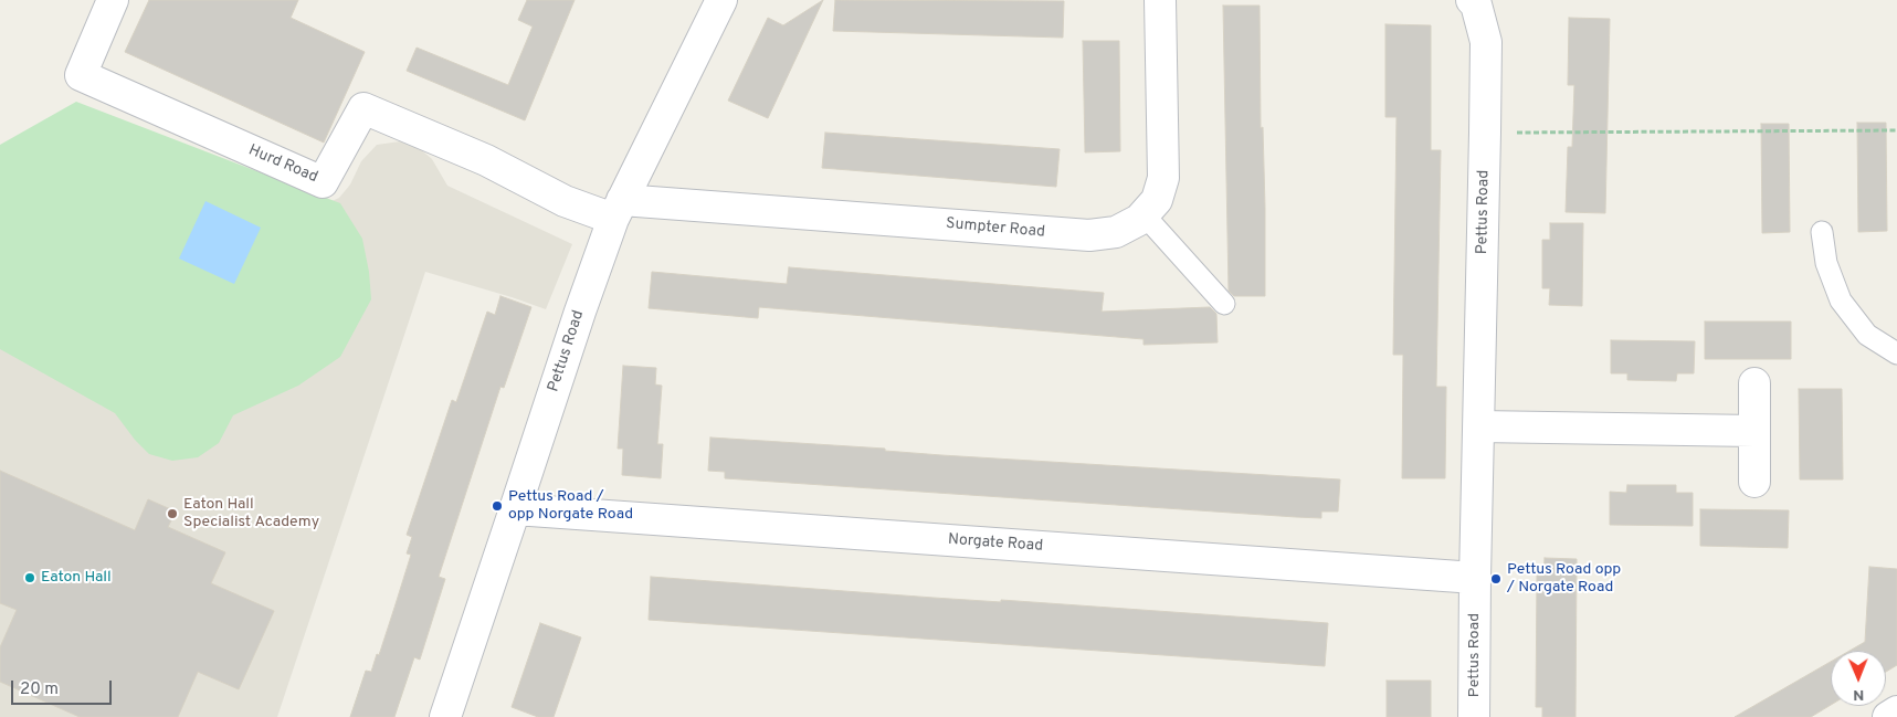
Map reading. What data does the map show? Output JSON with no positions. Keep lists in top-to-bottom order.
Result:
{
  "streets": {
    "street": [
      "Hurd Road",
      "Pettus Road",
      "Sumpter Road",
      "Norgate Road"
    ]
  },
  "crossings": [
    ["Hurd Road", "Pettus Road"],
    ["Hurd Road", "Sumpter Road"],
    ["Pettus Road", "Sumpter Road"],
    ["Pettus Road", "Norgate Road"]
  ],
  "places": [
    "Pettus Road / opp Norgate Road",
    "Eaton Hall Specialist Academy",
    "Eaton Hall",
    "Pettus Road opp / Norgate Road"
  ],
  "scale_bar": "20 m",
  "north": "bottom"
}
